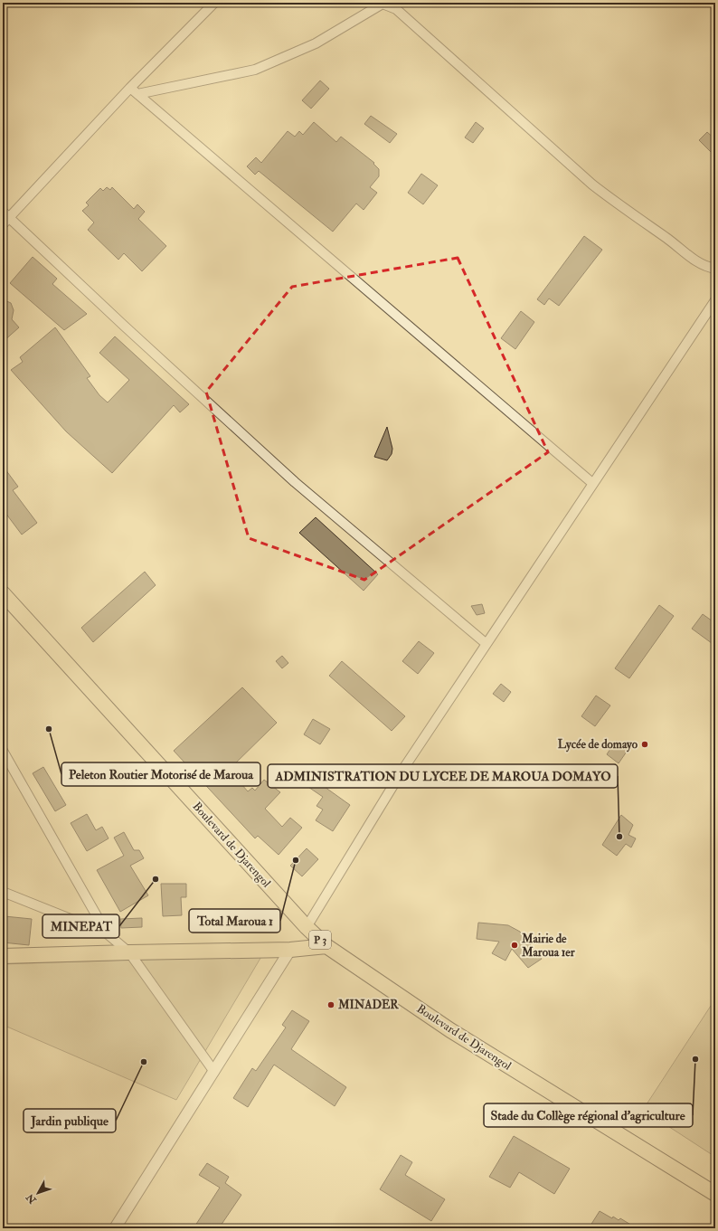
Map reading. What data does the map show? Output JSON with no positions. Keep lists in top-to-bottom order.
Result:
{
  "streets": {
    "main road": ["Boulevard de Djarengol", "P 3"]
  },
  "places": [
    "Peleton Routier Motorisé de Maroua",
    "Lycée de domayo",
    "ADMINISTRATION DU LYCEE DE MAROUA DOMAYO",
    "Total Maroua 1",
    "MINEPAT",
    "Mairie de Maroua 1er",
    "MINADER",
    "Stade du Collège régional d'agriculture",
    "Jardin publique"
  ],
  "north": "bottom left"
}
